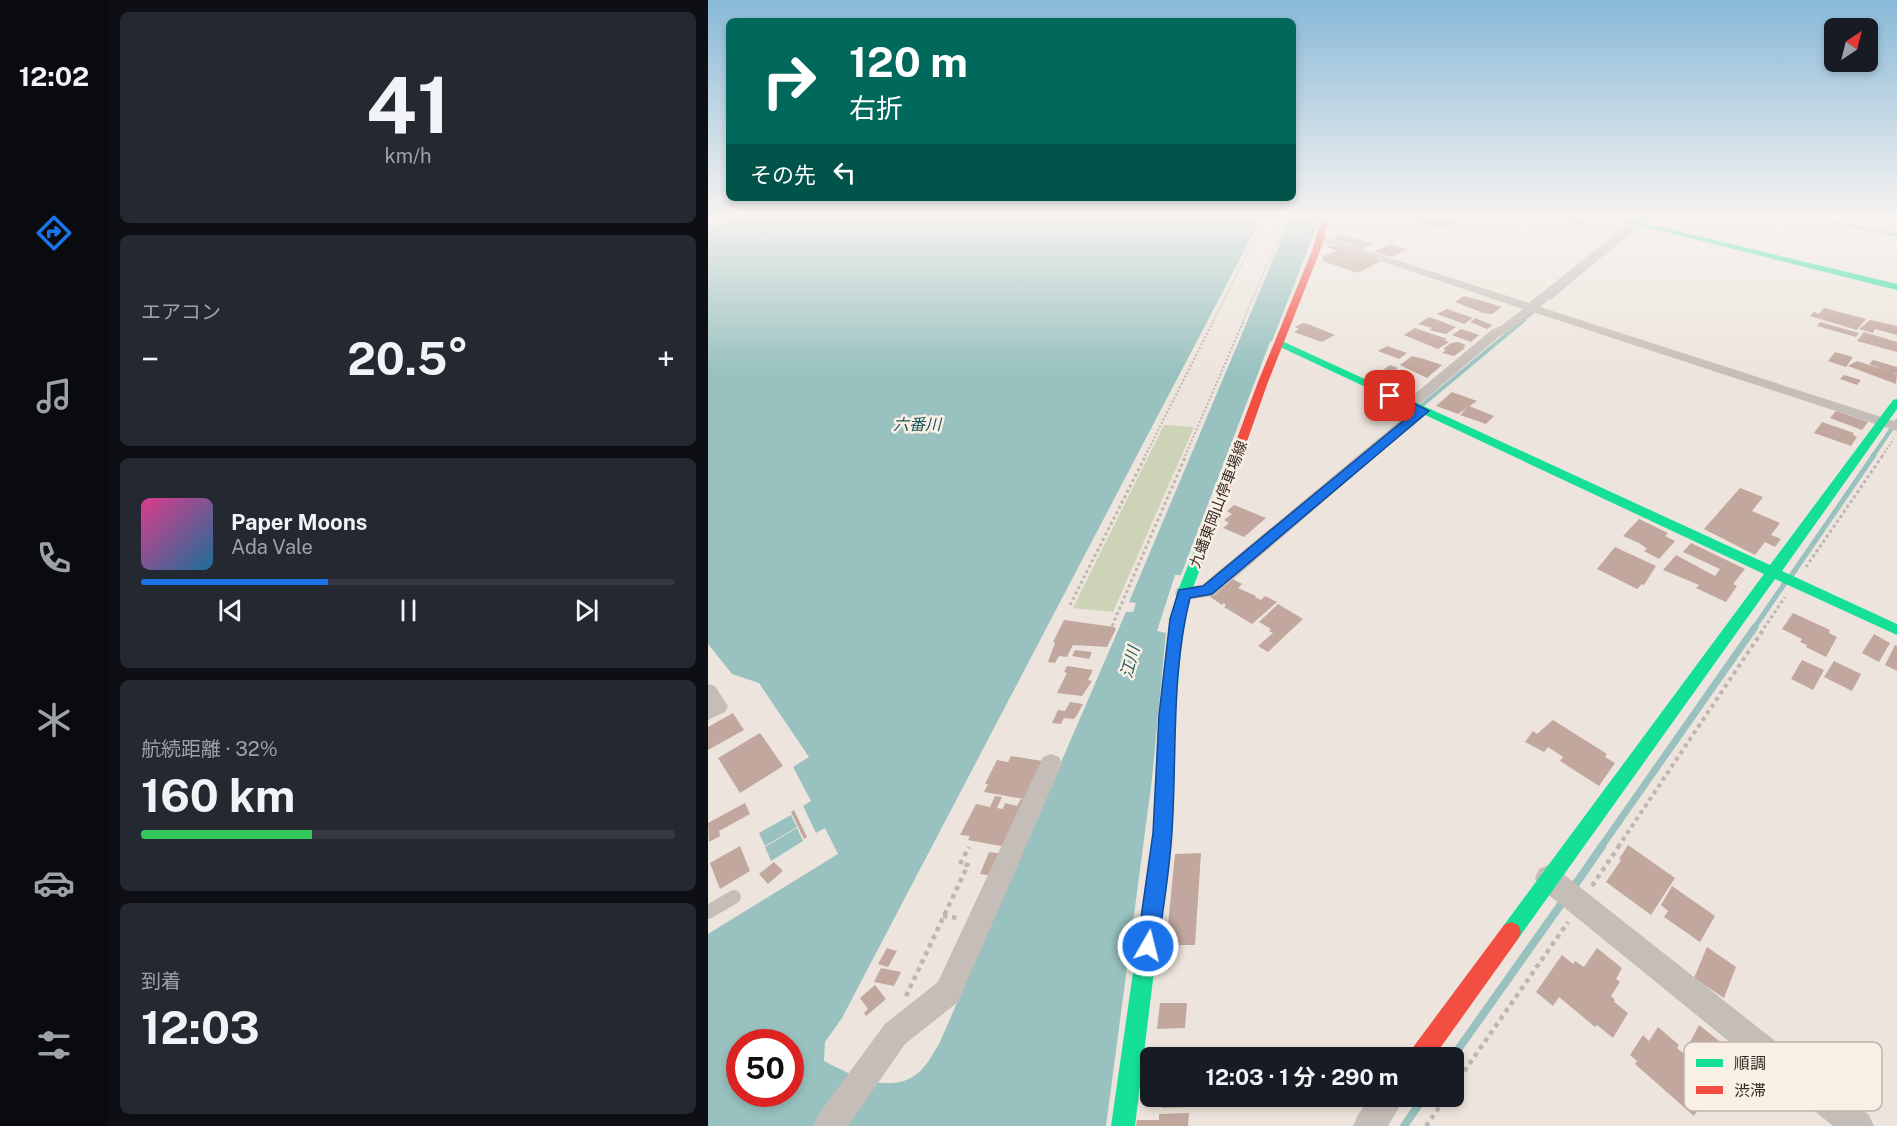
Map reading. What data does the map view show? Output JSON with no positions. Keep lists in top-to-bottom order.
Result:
{
  "streets": {
    "street": ["九蟠東岡山停車場線"]
  },
  "water": ["六番川", "江川"],
  "legend": ["順調", "渋滞"],
  "north": "top right",
  "page": {
    "tabs": "12:02",
    "tile": [
      ["41", "km/h"],
      "エアコン",
      ["航続距離 · 32%", "160 km"],
      ["到着", "12:03"]
    ],
    "turn": ["120 m", "右折"],
    "then": "その先",
    "heat": ["−", "20.5°", "+"],
    "song": ["Paper Moons", "Ada Vale"],
    "limit": "50",
    "trip": "12:03 · 1 分 · 290 m"
  }
}
